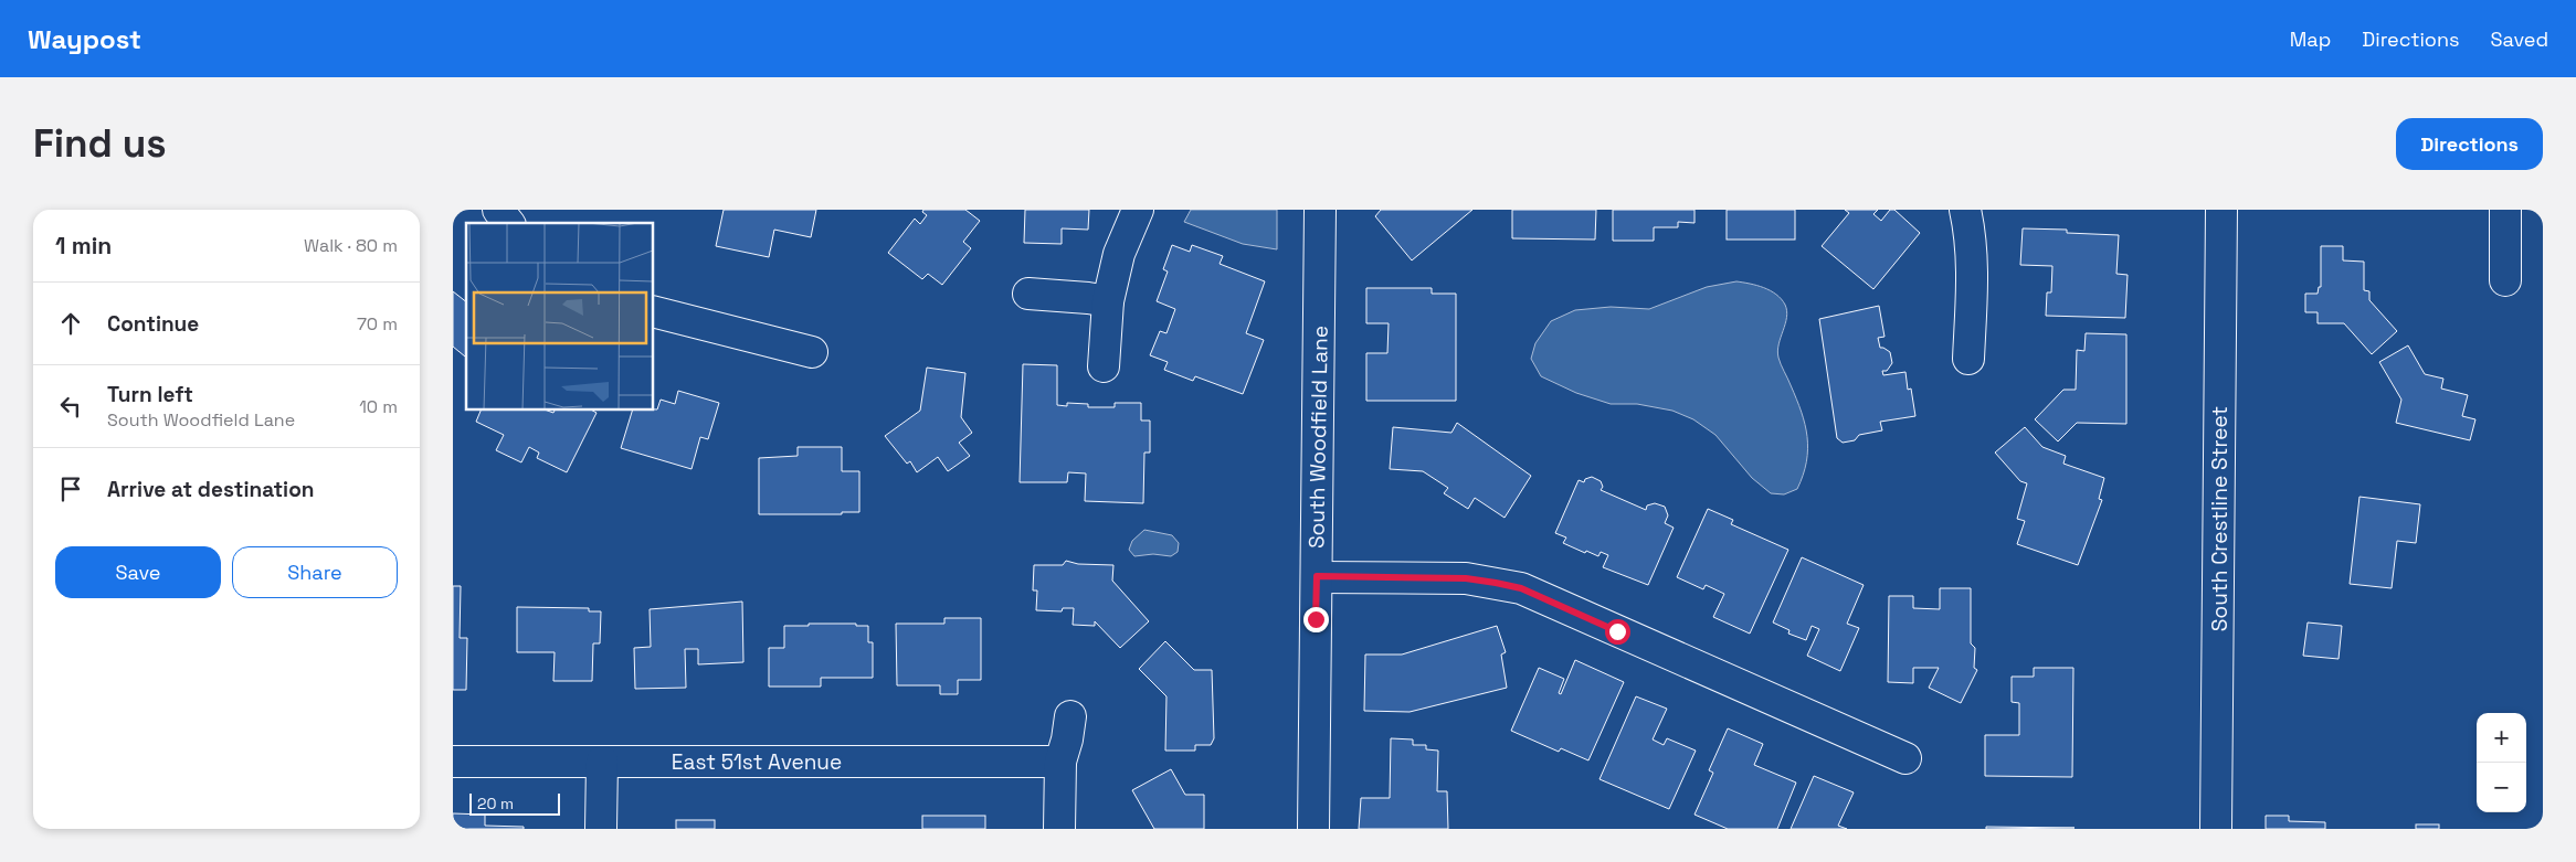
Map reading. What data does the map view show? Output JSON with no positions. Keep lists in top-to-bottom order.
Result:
{
  "streets": {
    "street": ["South Woodfield Lane", "South Crestline Street", "East 51st Avenue"]
  },
  "scale_bar": "20 m",
  "page": {
    "header": "Waypost",
    "nav": ["Map", "Directions", "Saved"],
    "buttons": [
      "Directions",
      ["Save", "Share"]
    ],
    "title": "Find us",
    "heading": ["1 min", "Walk · 80 m"],
    "list": [
      ["Continue", "70 m"],
      ["Turn left", "South Woodfield Lane", "10 m"],
      "Arrive at destination"
    ],
    "map_buttons": ["+", "−"],
    "scale": "20 m"
  }
}
